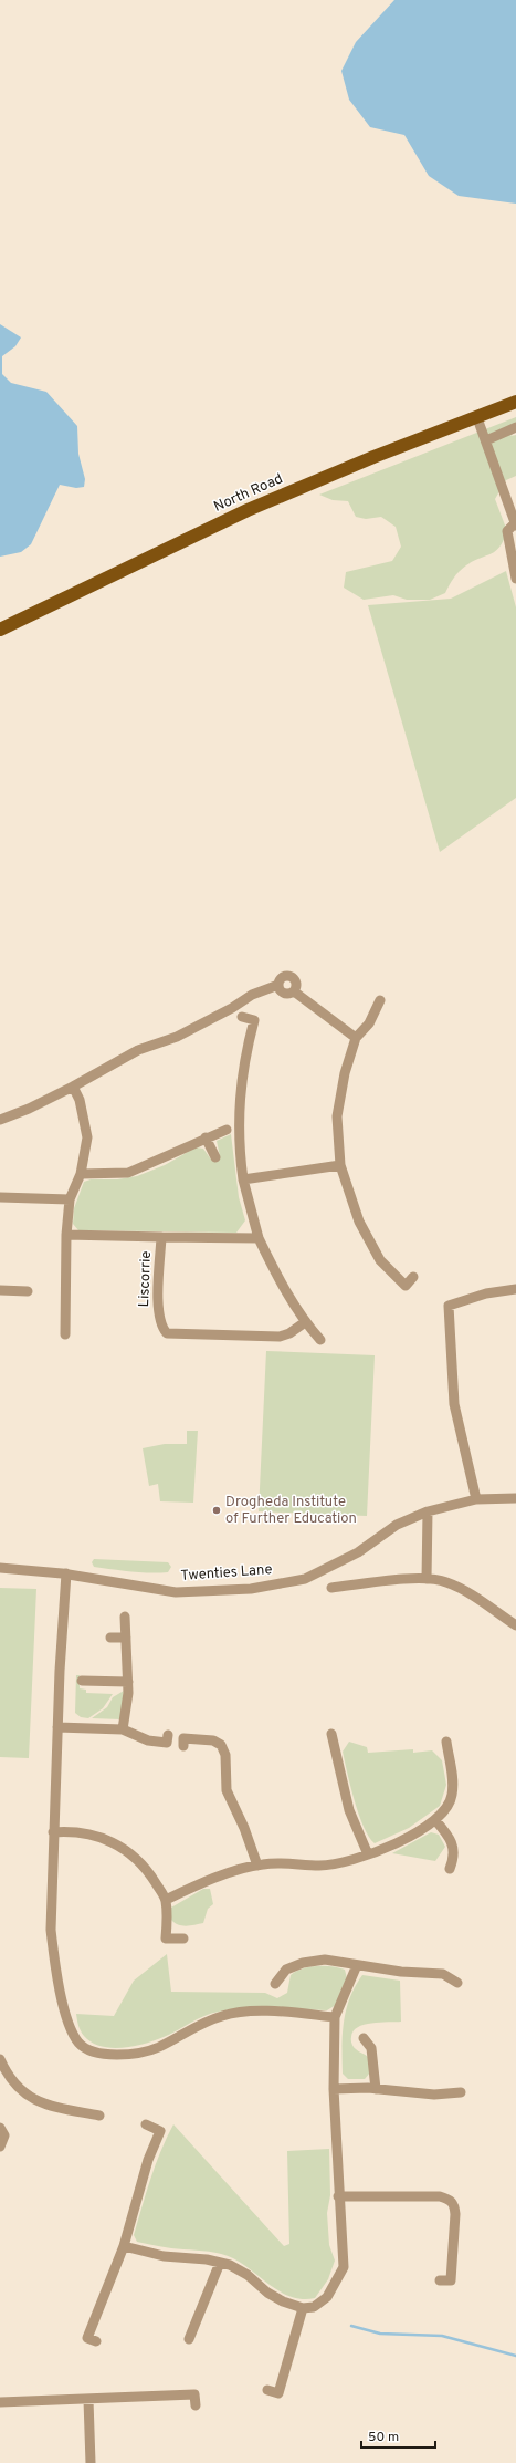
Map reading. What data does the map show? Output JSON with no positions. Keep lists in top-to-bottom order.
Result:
{
  "streets": {
    "main road": ["North Road"],
    "street": ["Liscorrie", "Twenties Lane"]
  },
  "places": ["Drogheda Institute of Further Education"],
  "scale_bar": "50 m"
}
